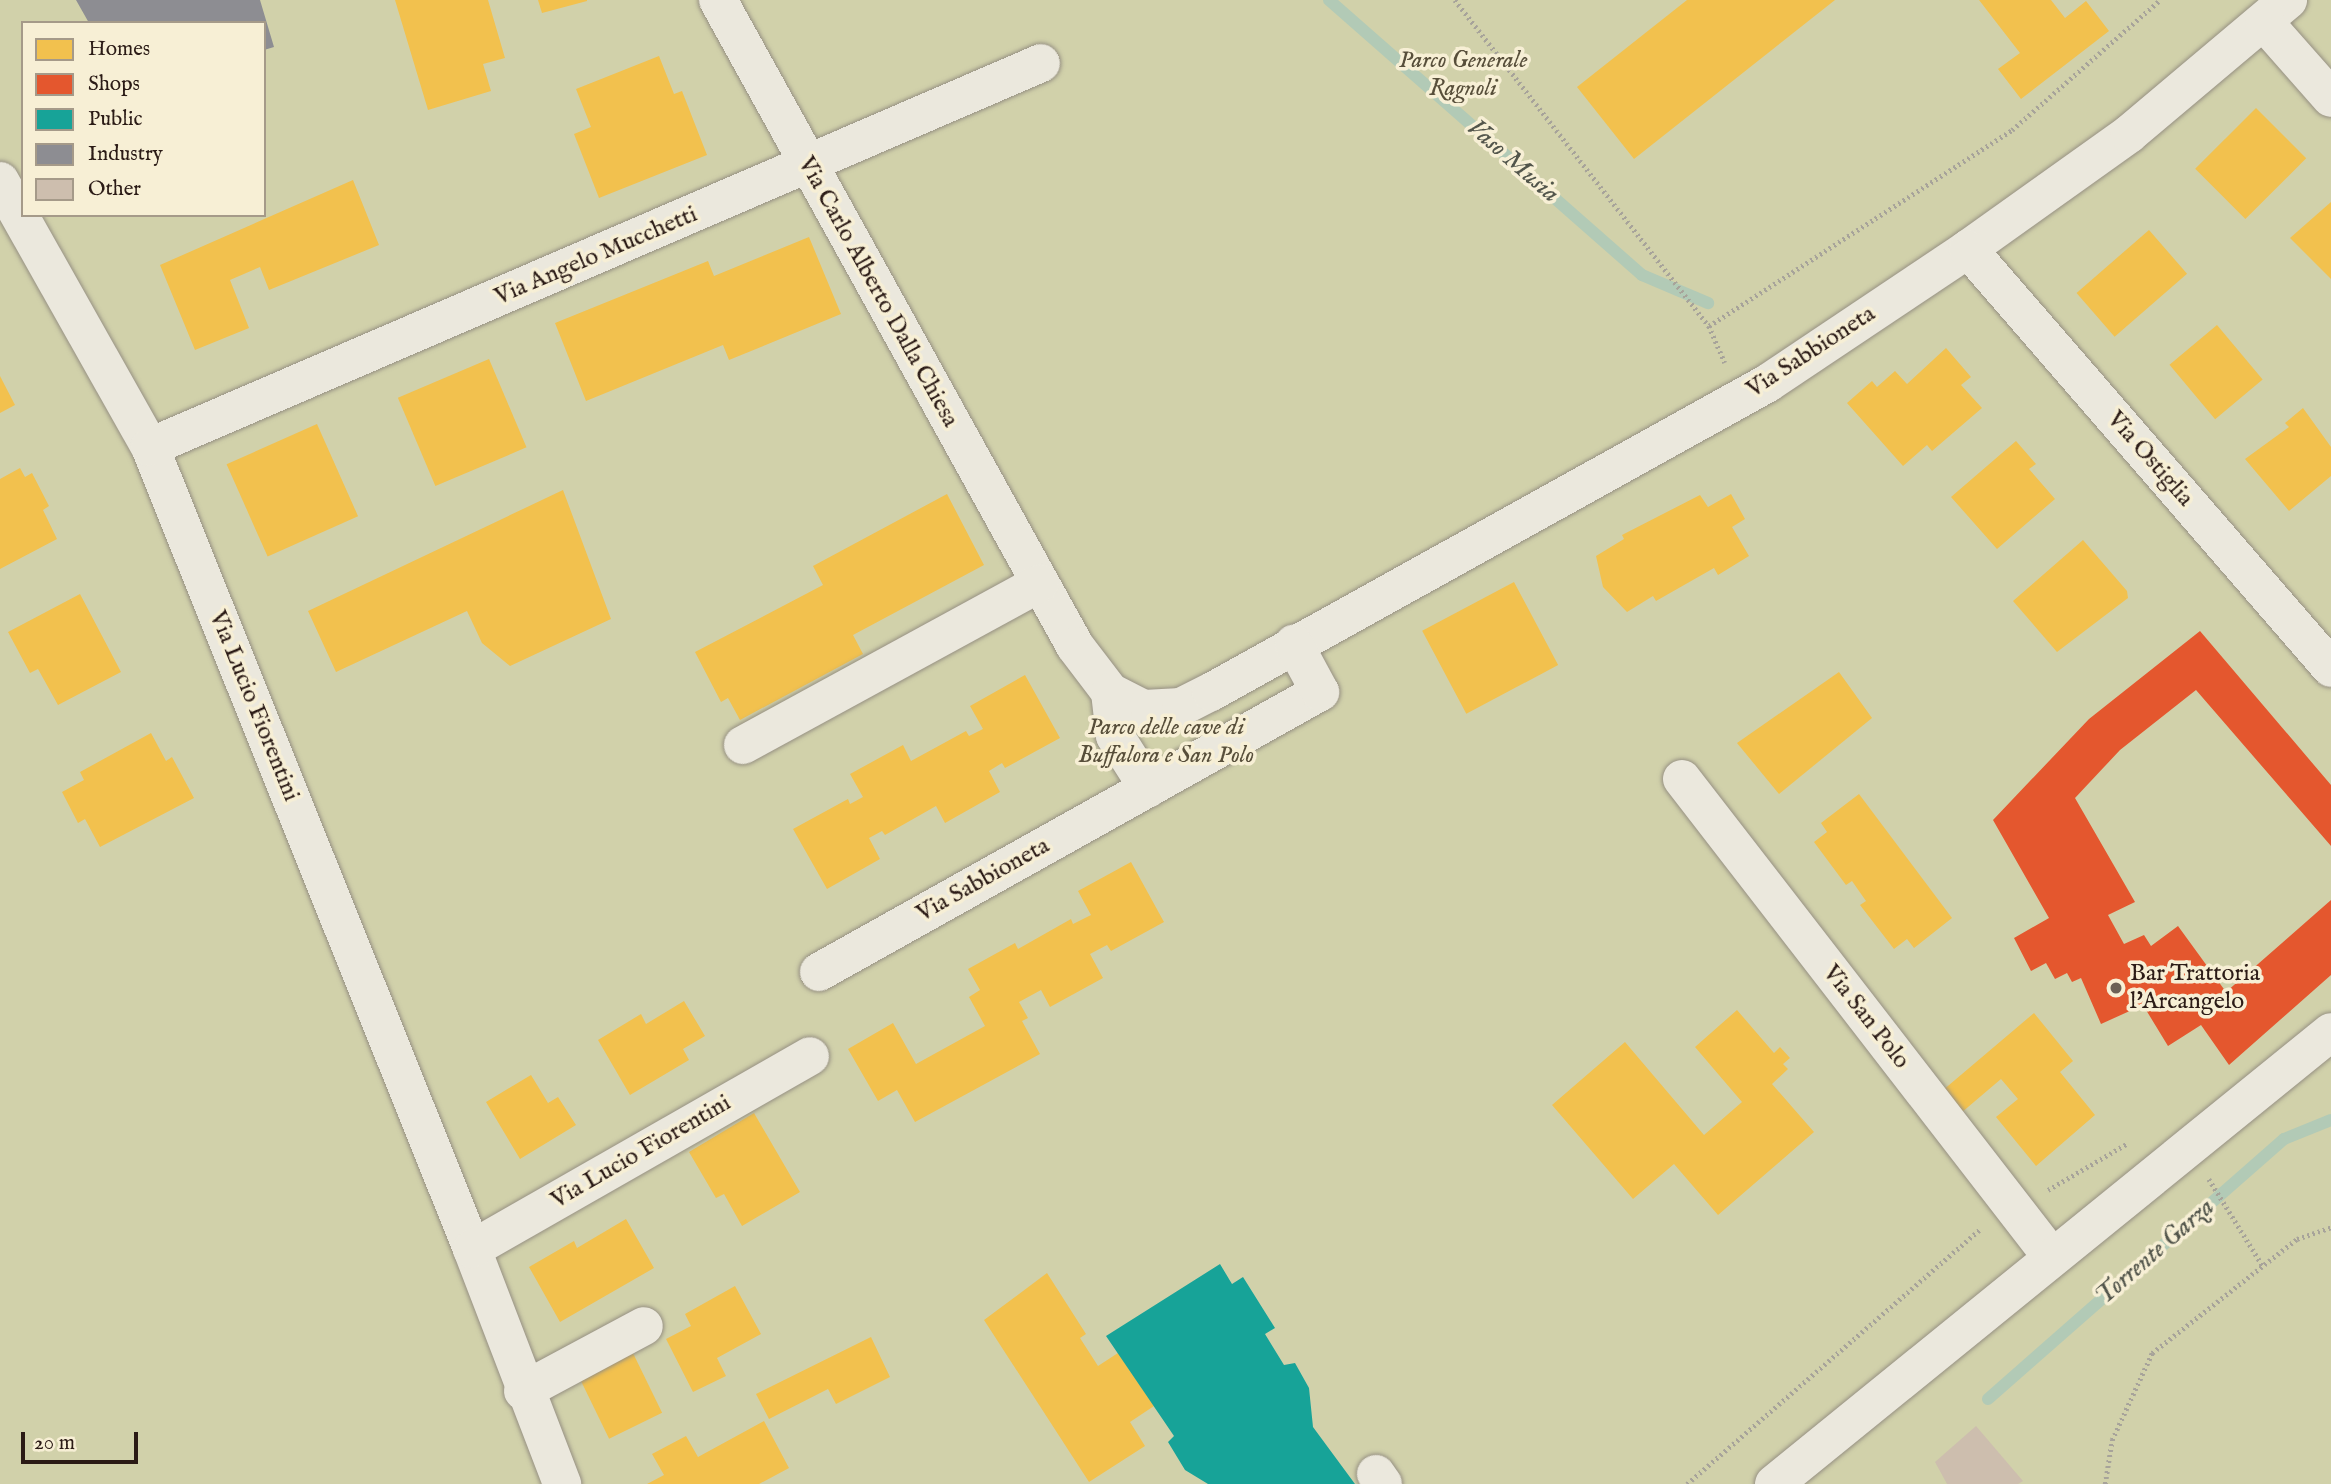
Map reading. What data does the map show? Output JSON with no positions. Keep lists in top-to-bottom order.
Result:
{
  "streets": {
    "street": [
      "Via Angelo Mucchetti",
      "Via Carlo Alberto Dalla Chiesa",
      "Via Sabbioneta",
      "Via Ostiglia",
      "Via Lucio Fiorentini",
      "Via San Polo"
    ]
  },
  "crossings": [
    ["Via Angelo Mucchetti", "Via Carlo Alberto Dalla Chiesa"],
    ["Via Angelo Mucchetti", "Via Lucio Fiorentini"],
    ["Via Carlo Alberto Dalla Chiesa", "Via Sabbioneta"],
    ["Via Sabbioneta", "Via Ostiglia"]
  ],
  "water": ["Vaso Musia", "Torrente Garza"],
  "parks": ["Parco Generale Ragnoli", "Parco delle cave di Buffalora e San Polo"],
  "places": ["Bar Trattoria l'Arcangelo"],
  "legend": [
    "Homes",
    "Shops",
    "Public",
    "Industry",
    "Other"
  ],
  "scale_bar": "20 m"
}
